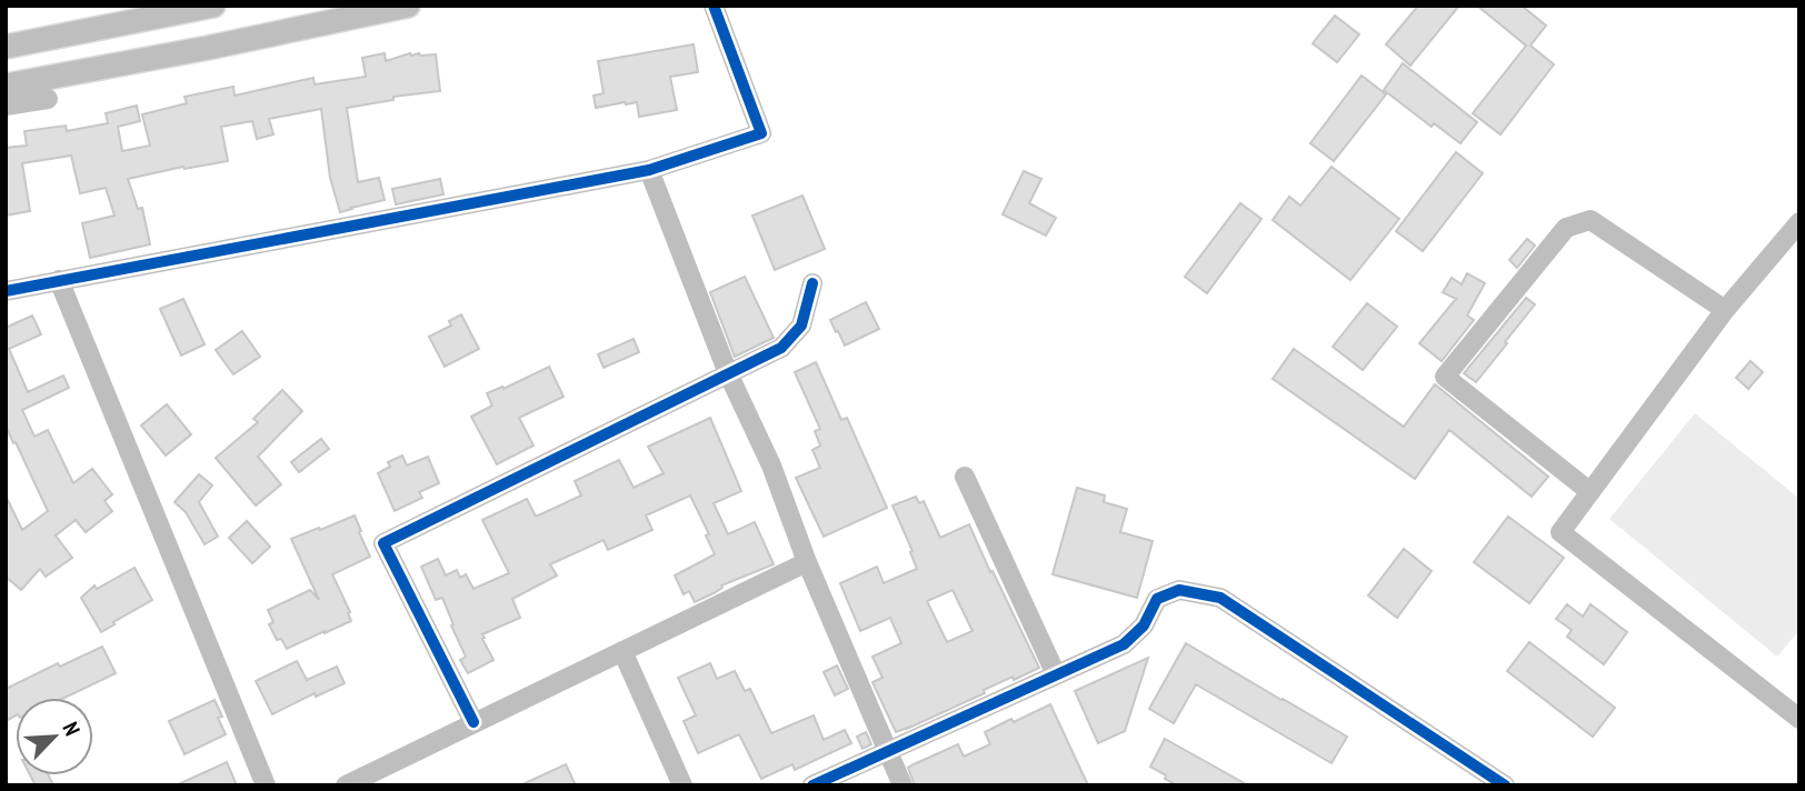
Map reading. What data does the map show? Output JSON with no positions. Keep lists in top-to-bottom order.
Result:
{
  "north": "top right"
}
